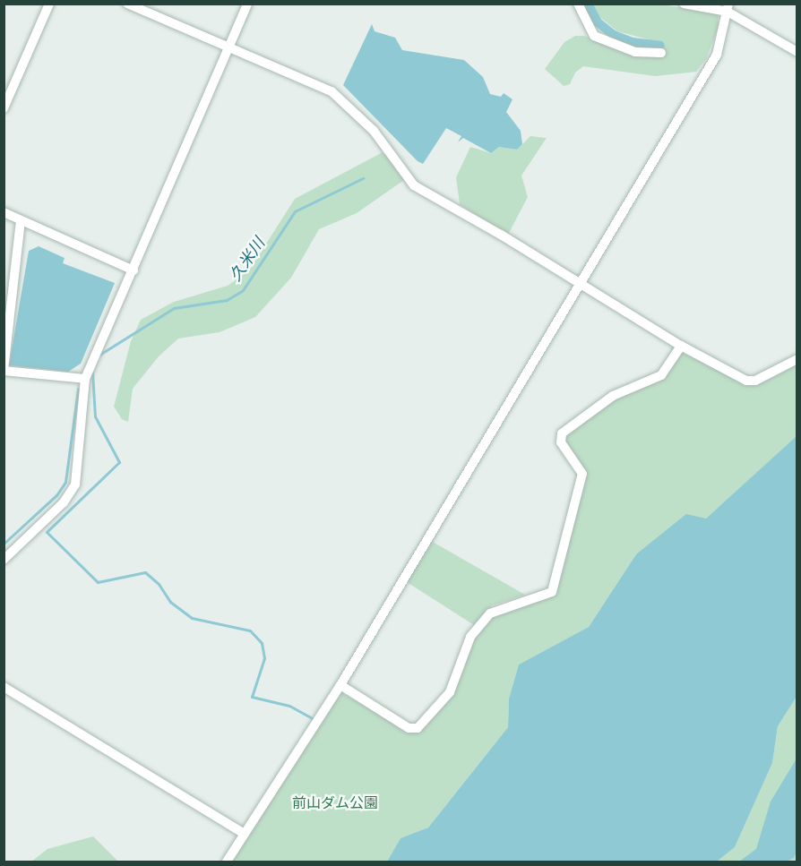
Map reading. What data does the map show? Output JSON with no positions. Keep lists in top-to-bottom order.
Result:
{
  "water": ["久米川"],
  "parks": ["前山ダム公園"]
}
